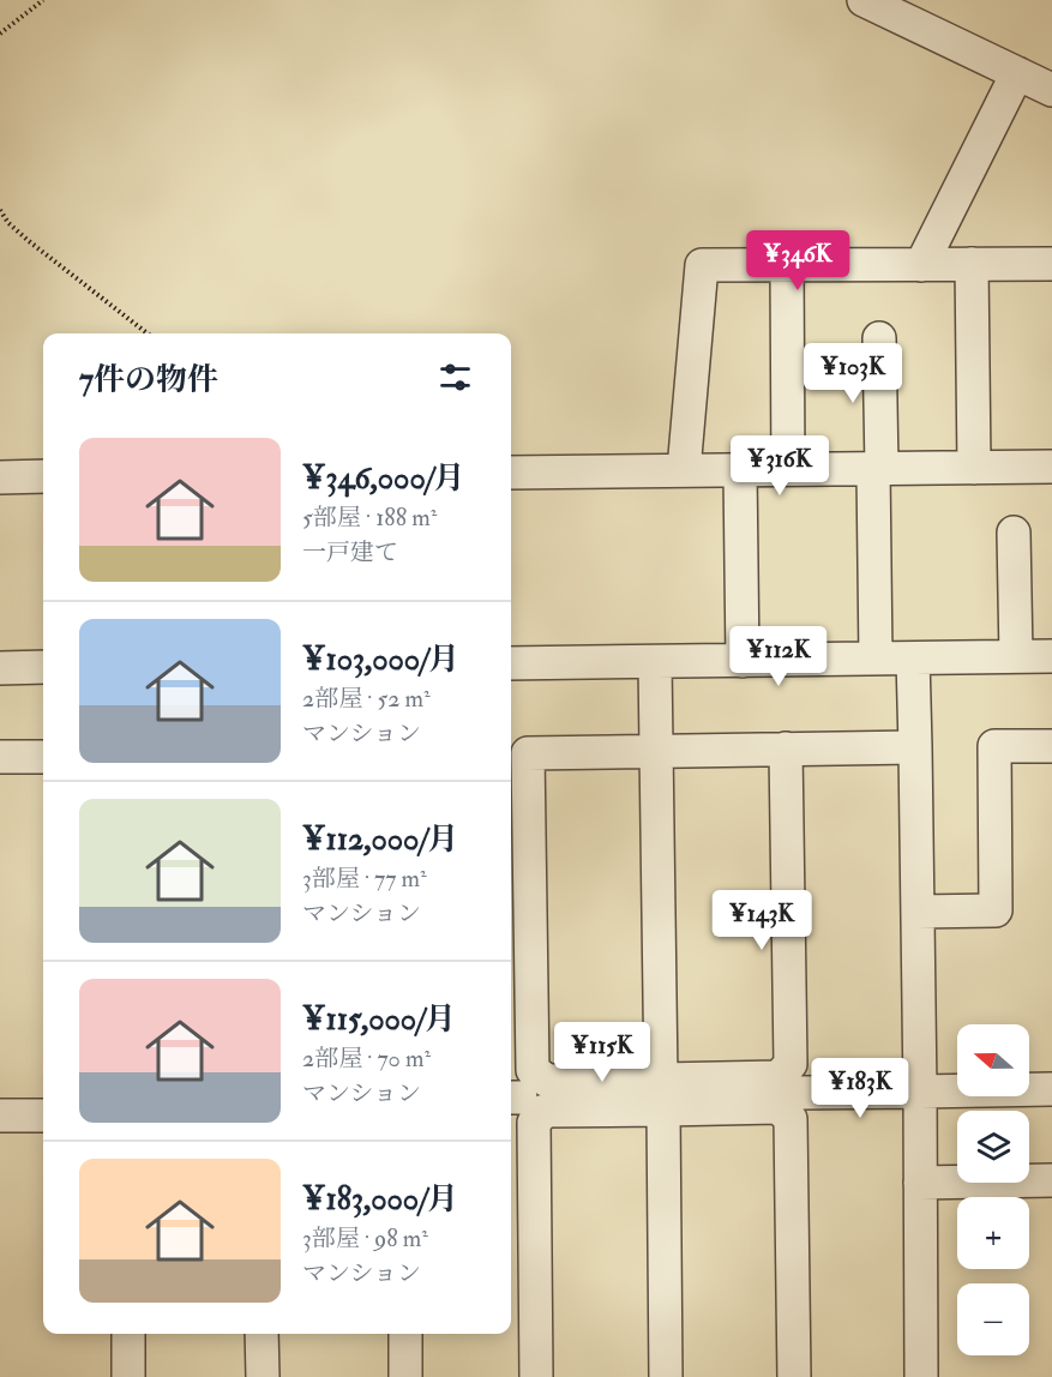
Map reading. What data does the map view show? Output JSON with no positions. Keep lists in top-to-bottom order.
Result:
{
  "north": "left",
  "page": {
    "price": [
      "¥346K",
      "¥103K",
      "¥316K",
      "¥112K",
      "¥143K",
      "¥115K",
      "¥183K"
    ],
    "heading": "7件の物件",
    "list": [
      {
        "name": "¥346,000/月",
        "note": "5部屋 · 188 m² · 一戸建て"
      },
      {
        "name": "¥103,000/月",
        "note": "2部屋 · 52 m² · マンション"
      },
      {
        "name": "¥112,000/月",
        "note": "3部屋 · 77 m² · マンション"
      },
      {
        "name": "¥115,000/月",
        "note": "2部屋 · 70 m² · マンション"
      },
      {
        "name": "¥183,000/月",
        "note": "3部屋 · 98 m² · マンション"
      }
    ],
    "map_buttons": ["+", "−"]
  }
}
